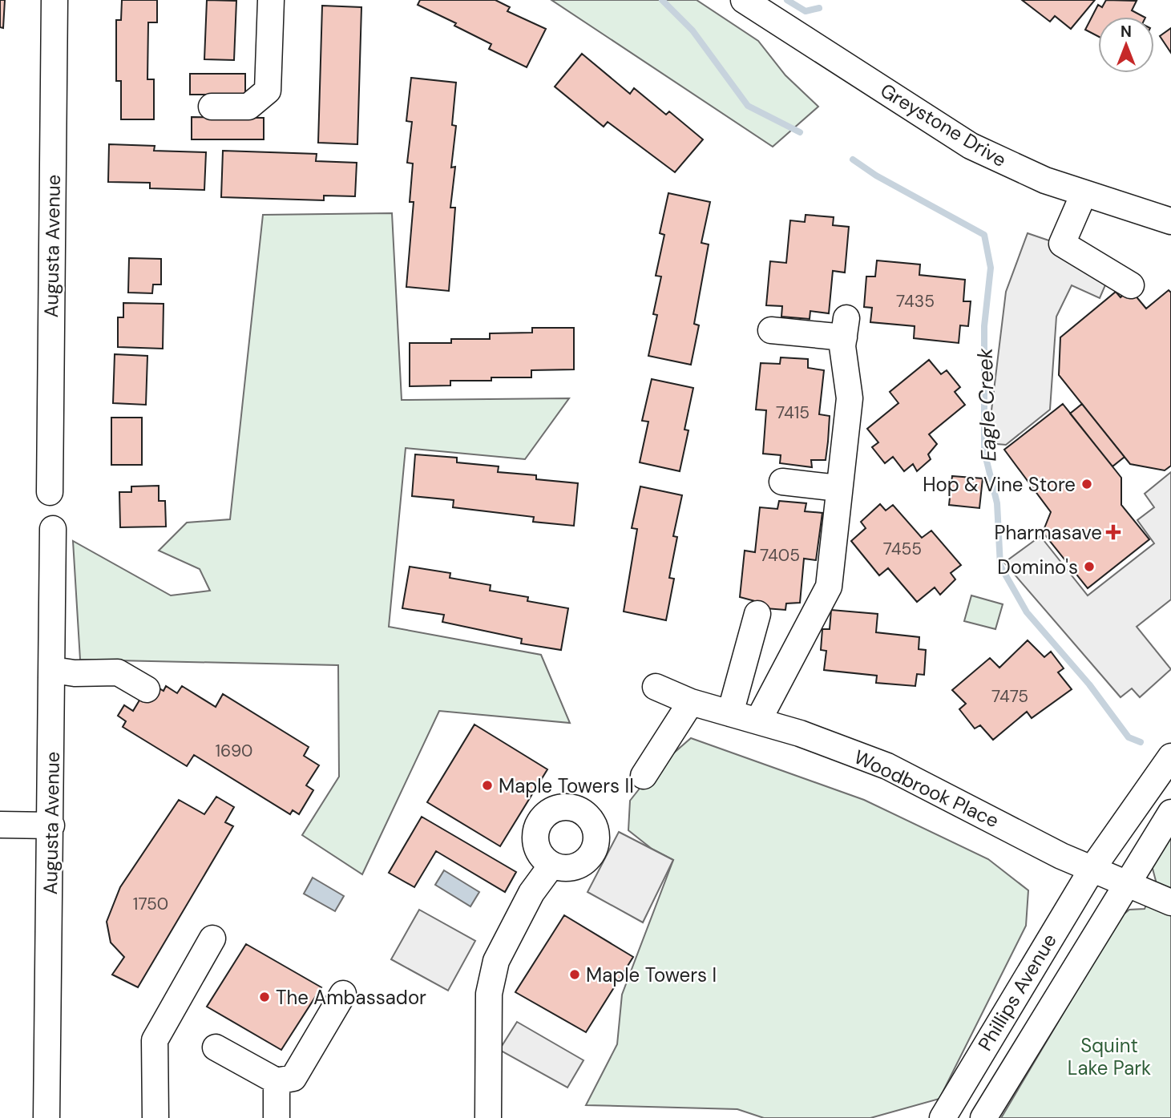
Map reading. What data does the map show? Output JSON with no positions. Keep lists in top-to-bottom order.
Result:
{
  "streets": {
    "street": [
      "Greystone Drive",
      "Augusta Avenue",
      "Woodbrook Place",
      "Phillips Avenue"
    ]
  },
  "crossings": [
    ["Woodbrook Place", "Phillips Avenue"]
  ],
  "water": ["Eagle Creek"],
  "parks": ["Squint Lake Park"],
  "places": {
    "other": [
      "Hop & Vine Store",
      "Domino's",
      "Maple Towers II",
      "Maple Towers I",
      "The Ambassador"
    ],
    "health": ["Pharmasave"]
  },
  "house_numbers": [
    "7435",
    "7415",
    "7455",
    "7405",
    "7475",
    "1690",
    "1750"
  ],
  "north": "top"
}
